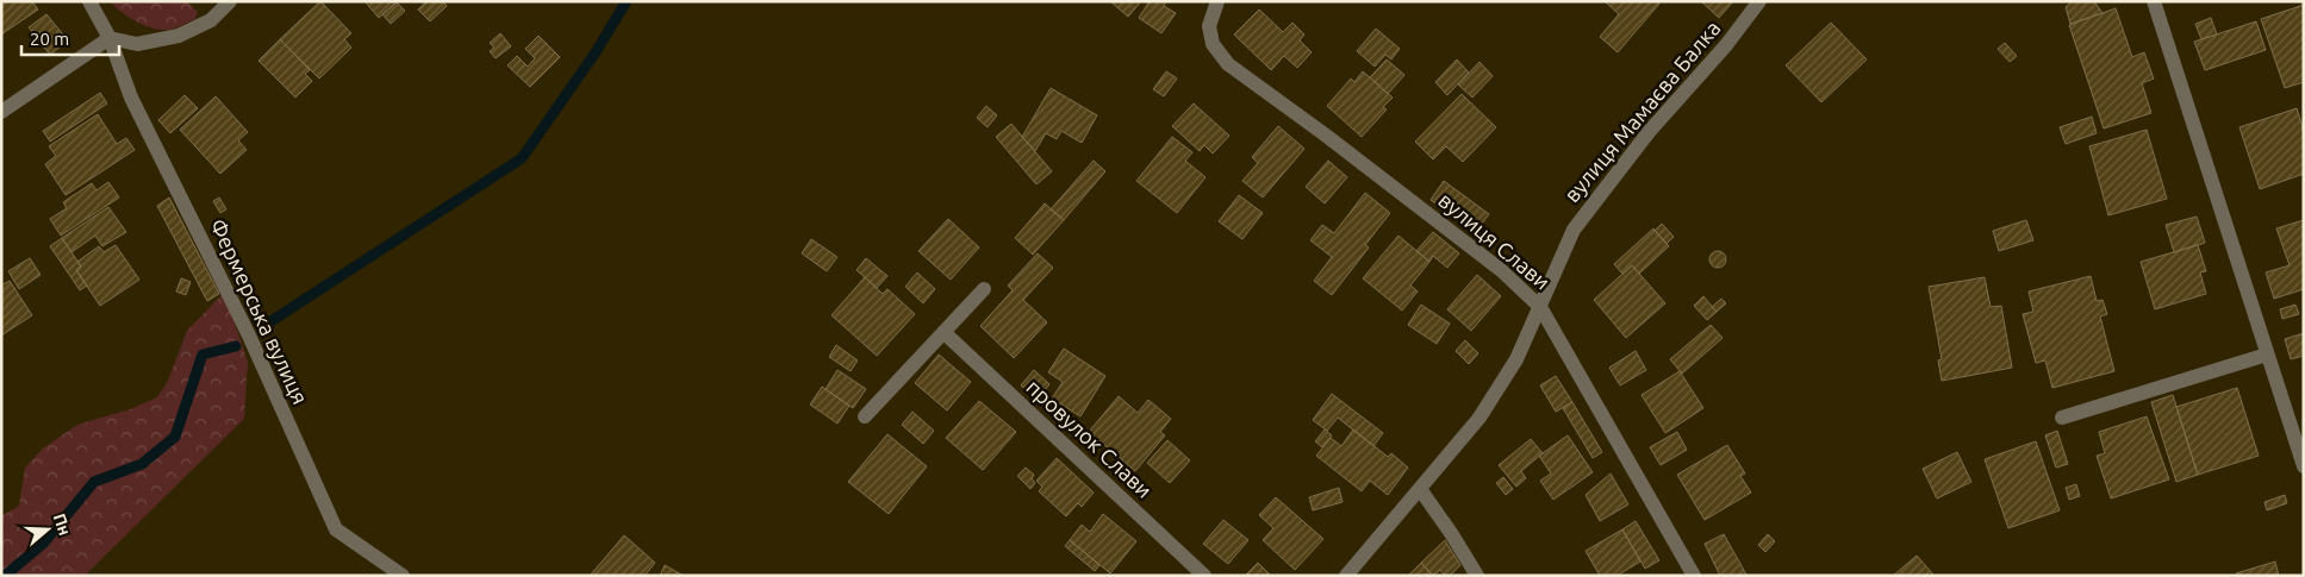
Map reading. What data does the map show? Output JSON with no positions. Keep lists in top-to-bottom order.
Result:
{
  "streets": {
    "street": [
      "вулиця Мамаєва Балка",
      "вулиця Слави",
      "Фермерська вулиця",
      "провулок Слави"
    ]
  },
  "crossings": [
    ["вулиця Мамаєва Балка", "вулиця Слави"]
  ],
  "scale_bar": "20 m",
  "north": "right"
}
